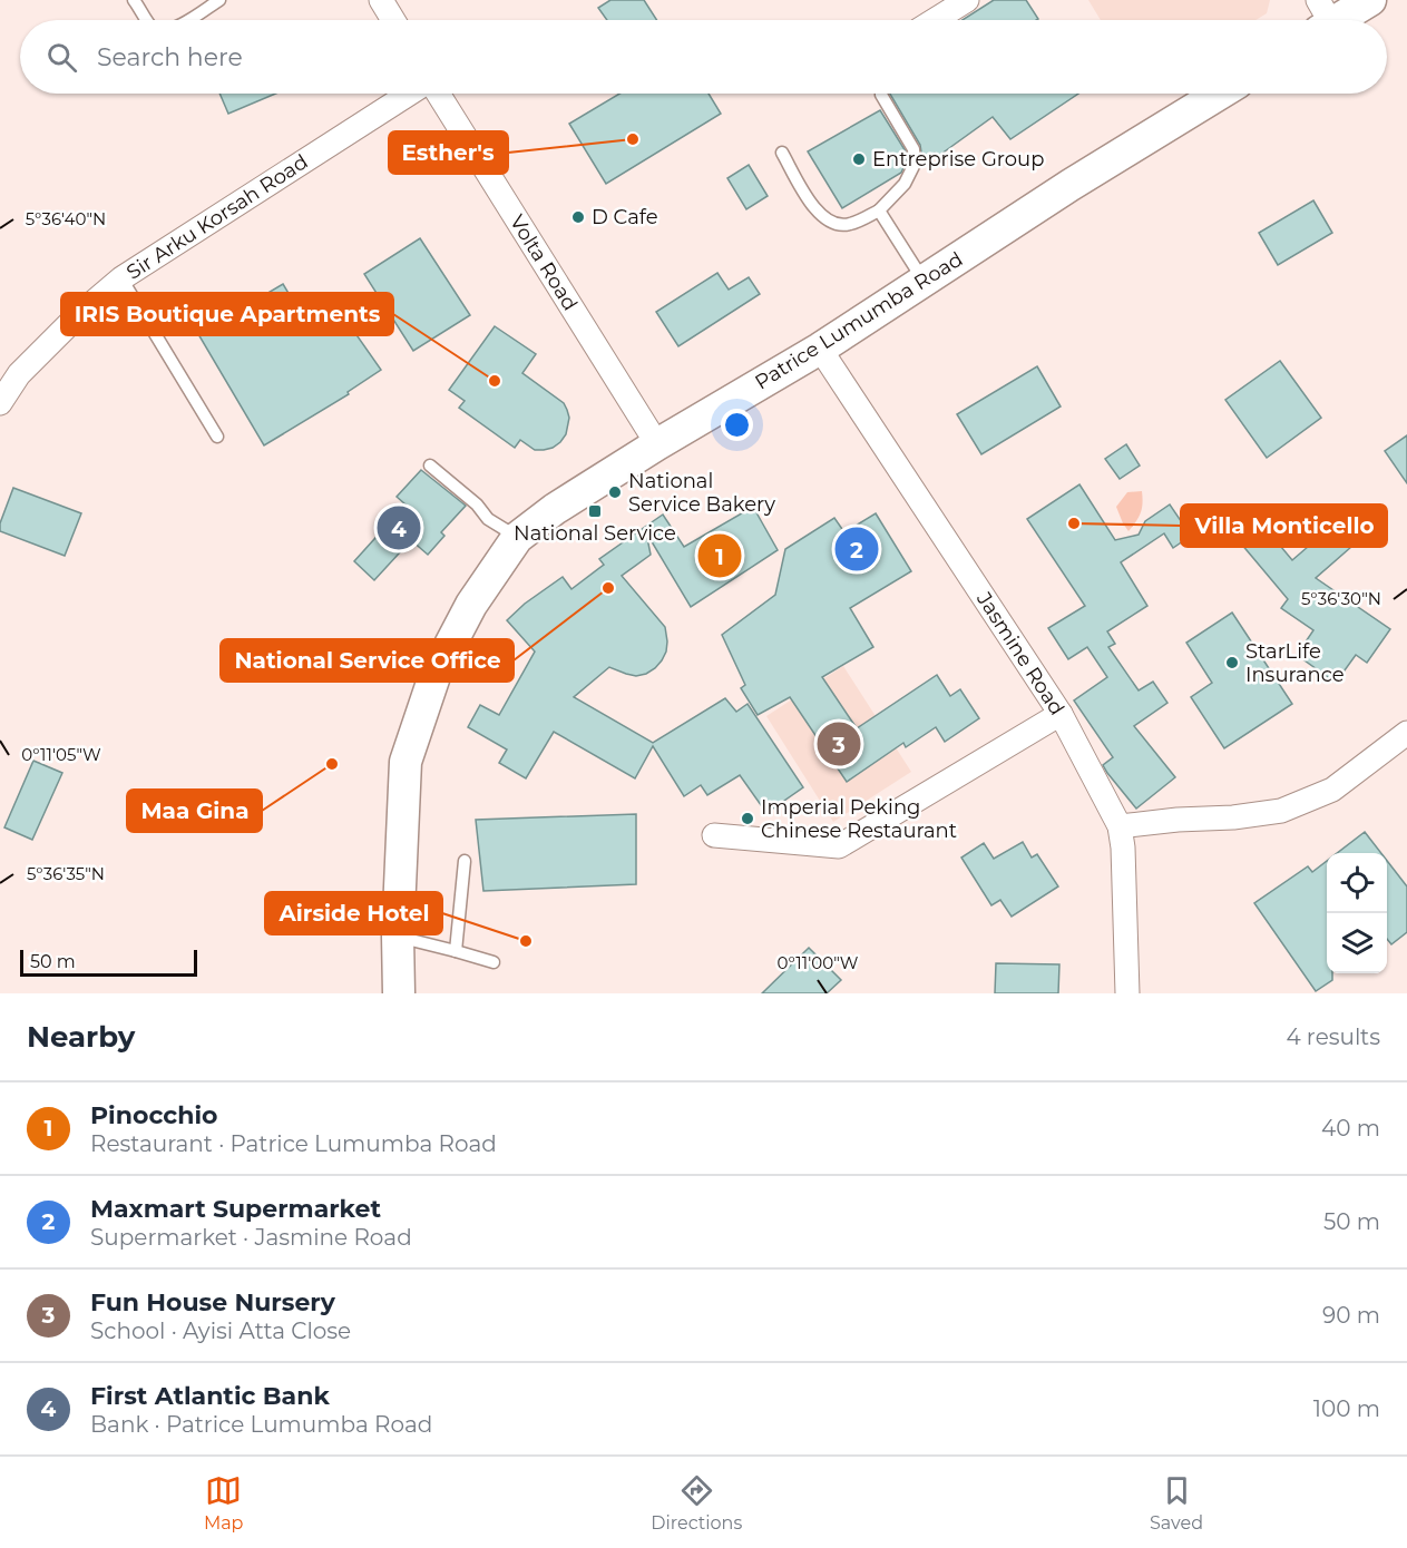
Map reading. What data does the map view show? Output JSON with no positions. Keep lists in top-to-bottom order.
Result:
{
  "streets": {
    "street": [
      "Sir Arku Korsah Road",
      "Volta Road",
      "Patrice Lumumba Road",
      "Jasmine Road"
    ]
  },
  "crossings": [
    ["Volta Road", "Patrice Lumumba Road"],
    ["Patrice Lumumba Road", "Jasmine Road"]
  ],
  "places": {
    "other": [
      "Esther's",
      "Entreprise Group",
      "D Cafe",
      "IRIS Boutique Apartments",
      "National Service Bakery",
      "Villa Monticello",
      "National Service Office",
      "StarLife Insurance",
      "Maa Gina",
      "Imperial Peking Chinese Restaurant",
      "Airside Hotel"
    ],
    "transit": ["National Service"]
  },
  "scale_bar": "50 m",
  "page": {
    "search": "Search here",
    "pins": [
      "4",
      "2",
      "1",
      "3"
    ],
    "scale": "50 m",
    "heading": ["Nearby", "4 results"],
    "list": [
      {
        "mark": "1",
        "name": "Pinocchio",
        "note": "Restaurant · Patrice Lumumba Road",
        "value": "40 m"
      },
      {
        "mark": "2",
        "name": "Maxmart Supermarket",
        "note": "Supermarket · Jasmine Road",
        "value": "50 m"
      },
      {
        "mark": "3",
        "name": "Fun House Nursery",
        "note": "School · Ayisi Atta Close",
        "value": "90 m"
      },
      {
        "mark": "4",
        "name": "First Atlantic Bank",
        "note": "Bank · Patrice Lumumba Road",
        "value": "100 m"
      }
    ],
    "nav": ["Map", "Directions", "Saved"]
  },
  "coordinates": [
    "5°36'40\"N",
    "5°36'30\"N",
    "0°11'05\"W",
    "5°36'35\"N",
    "0°11'00\"W"
  ]
}
